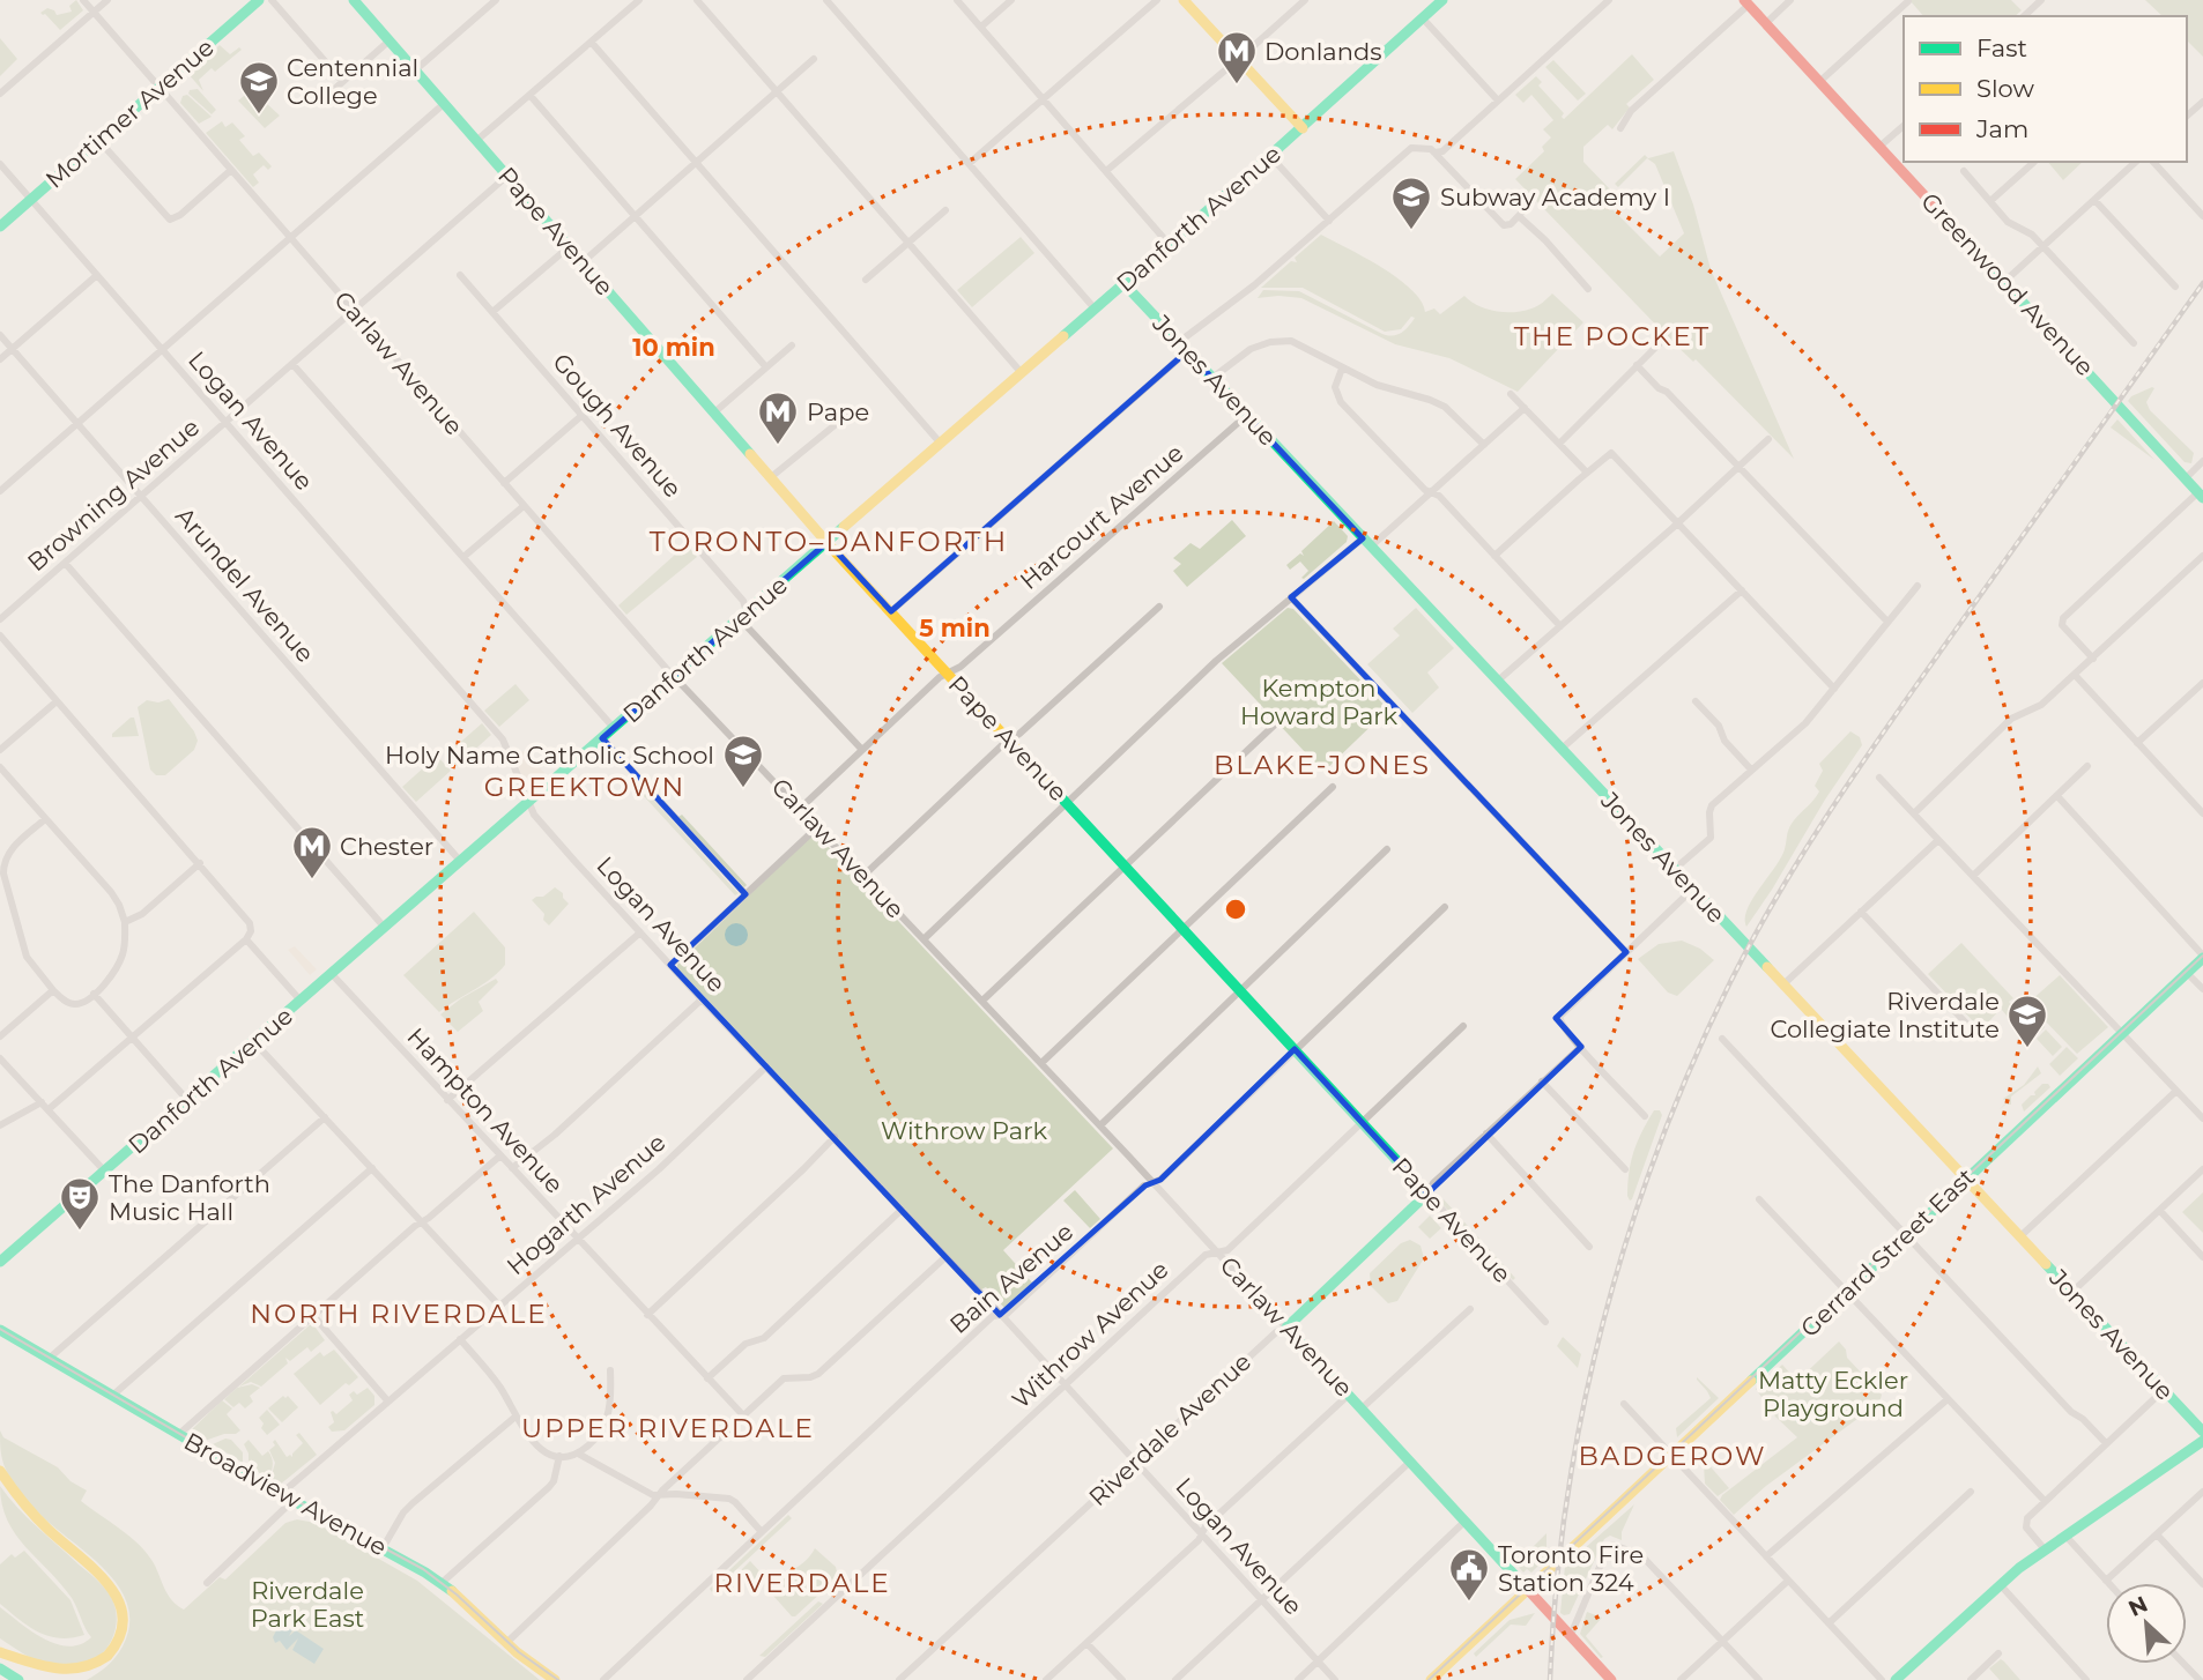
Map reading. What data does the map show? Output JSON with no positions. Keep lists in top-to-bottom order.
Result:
{
  "streets": {
    "main road": [
      "Mortimer Avenue",
      "Danforth Avenue",
      "Pape Avenue",
      "Greenwood Avenue",
      "Carlaw Avenue",
      "Jones Avenue",
      "Gerrard Street East",
      "Riverdale Avenue",
      "Broadview Avenue"
    ],
    "street": [
      "Logan Avenue",
      "Gough Avenue",
      "Browning Avenue",
      "Harcourt Avenue",
      "Arundel Avenue",
      "Hampton Avenue",
      "Hogarth Avenue",
      "Bain Avenue",
      "Withrow Avenue"
    ]
  },
  "crossings": [
    ["Mortimer Avenue", "Carlaw Avenue"],
    ["Mortimer Avenue", "Logan Avenue"],
    ["Danforth Avenue", "Pape Avenue"],
    ["Danforth Avenue", "Carlaw Avenue"],
    ["Danforth Avenue", "Jones Avenue"],
    ["Danforth Avenue", "Logan Avenue"],
    ["Danforth Avenue", "Gough Avenue"],
    ["Danforth Avenue", "Arundel Avenue"],
    ["Danforth Avenue", "Hampton Avenue"],
    ["Pape Avenue", "Browning Avenue"],
    ["Pape Avenue", "Harcourt Avenue"],
    ["Pape Avenue", "Bain Avenue"],
    ["Pape Avenue", "Withrow Avenue"],
    ["Pape Avenue", "Riverdale Avenue"],
    ["Carlaw Avenue", "Browning Avenue"],
    ["Carlaw Avenue", "Harcourt Avenue"],
    ["Carlaw Avenue", "Gerrard Street East"],
    ["Carlaw Avenue", "Bain Avenue"],
    ["Carlaw Avenue", "Withrow Avenue"],
    ["Carlaw Avenue", "Riverdale Avenue"],
    ["Jones Avenue", "Harcourt Avenue"],
    ["Jones Avenue", "Gerrard Street East"],
    ["Logan Avenue", "Browning Avenue"],
    ["Logan Avenue", "Hogarth Avenue"],
    ["Logan Avenue", "Bain Avenue"],
    ["Logan Avenue", "Withrow Avenue"],
    ["Logan Avenue", "Riverdale Avenue"],
    ["Gough Avenue", "Harcourt Avenue"],
    ["Browning Avenue", "Arundel Avenue"],
    ["Hampton Avenue", "Hogarth Avenue"],
    ["Hogarth Avenue", "Broadview Avenue"]
  ],
  "districts": [
    "THE POCKET",
    "TORONTO–DANFORTH",
    "BLAKE-JONES",
    "GREEKTOWN",
    "NORTH RIVERDALE",
    "UPPER RIVERDALE",
    "BADGEROW",
    "RIVERDALE"
  ],
  "parks": [
    "Kempton Howard Park",
    "Withrow Park",
    "Matty Eckler Playground",
    "Riverdale Park East"
  ],
  "places": {
    "metro station": ["Donlands", "Pape", "Chester"],
    "school or university": [
      "Centennial College",
      "Subway Academy I",
      "Holy Name Catholic School",
      "Riverdale Collegiate Institute"
    ],
    "theatre": ["The Danforth Music Hall"],
    "public building": ["Toronto Fire Station 324"]
  },
  "legend": ["Fast", "Slow", "Jam"],
  "north": "top left",
  "rings": ["10 min", "5 min"]
}
